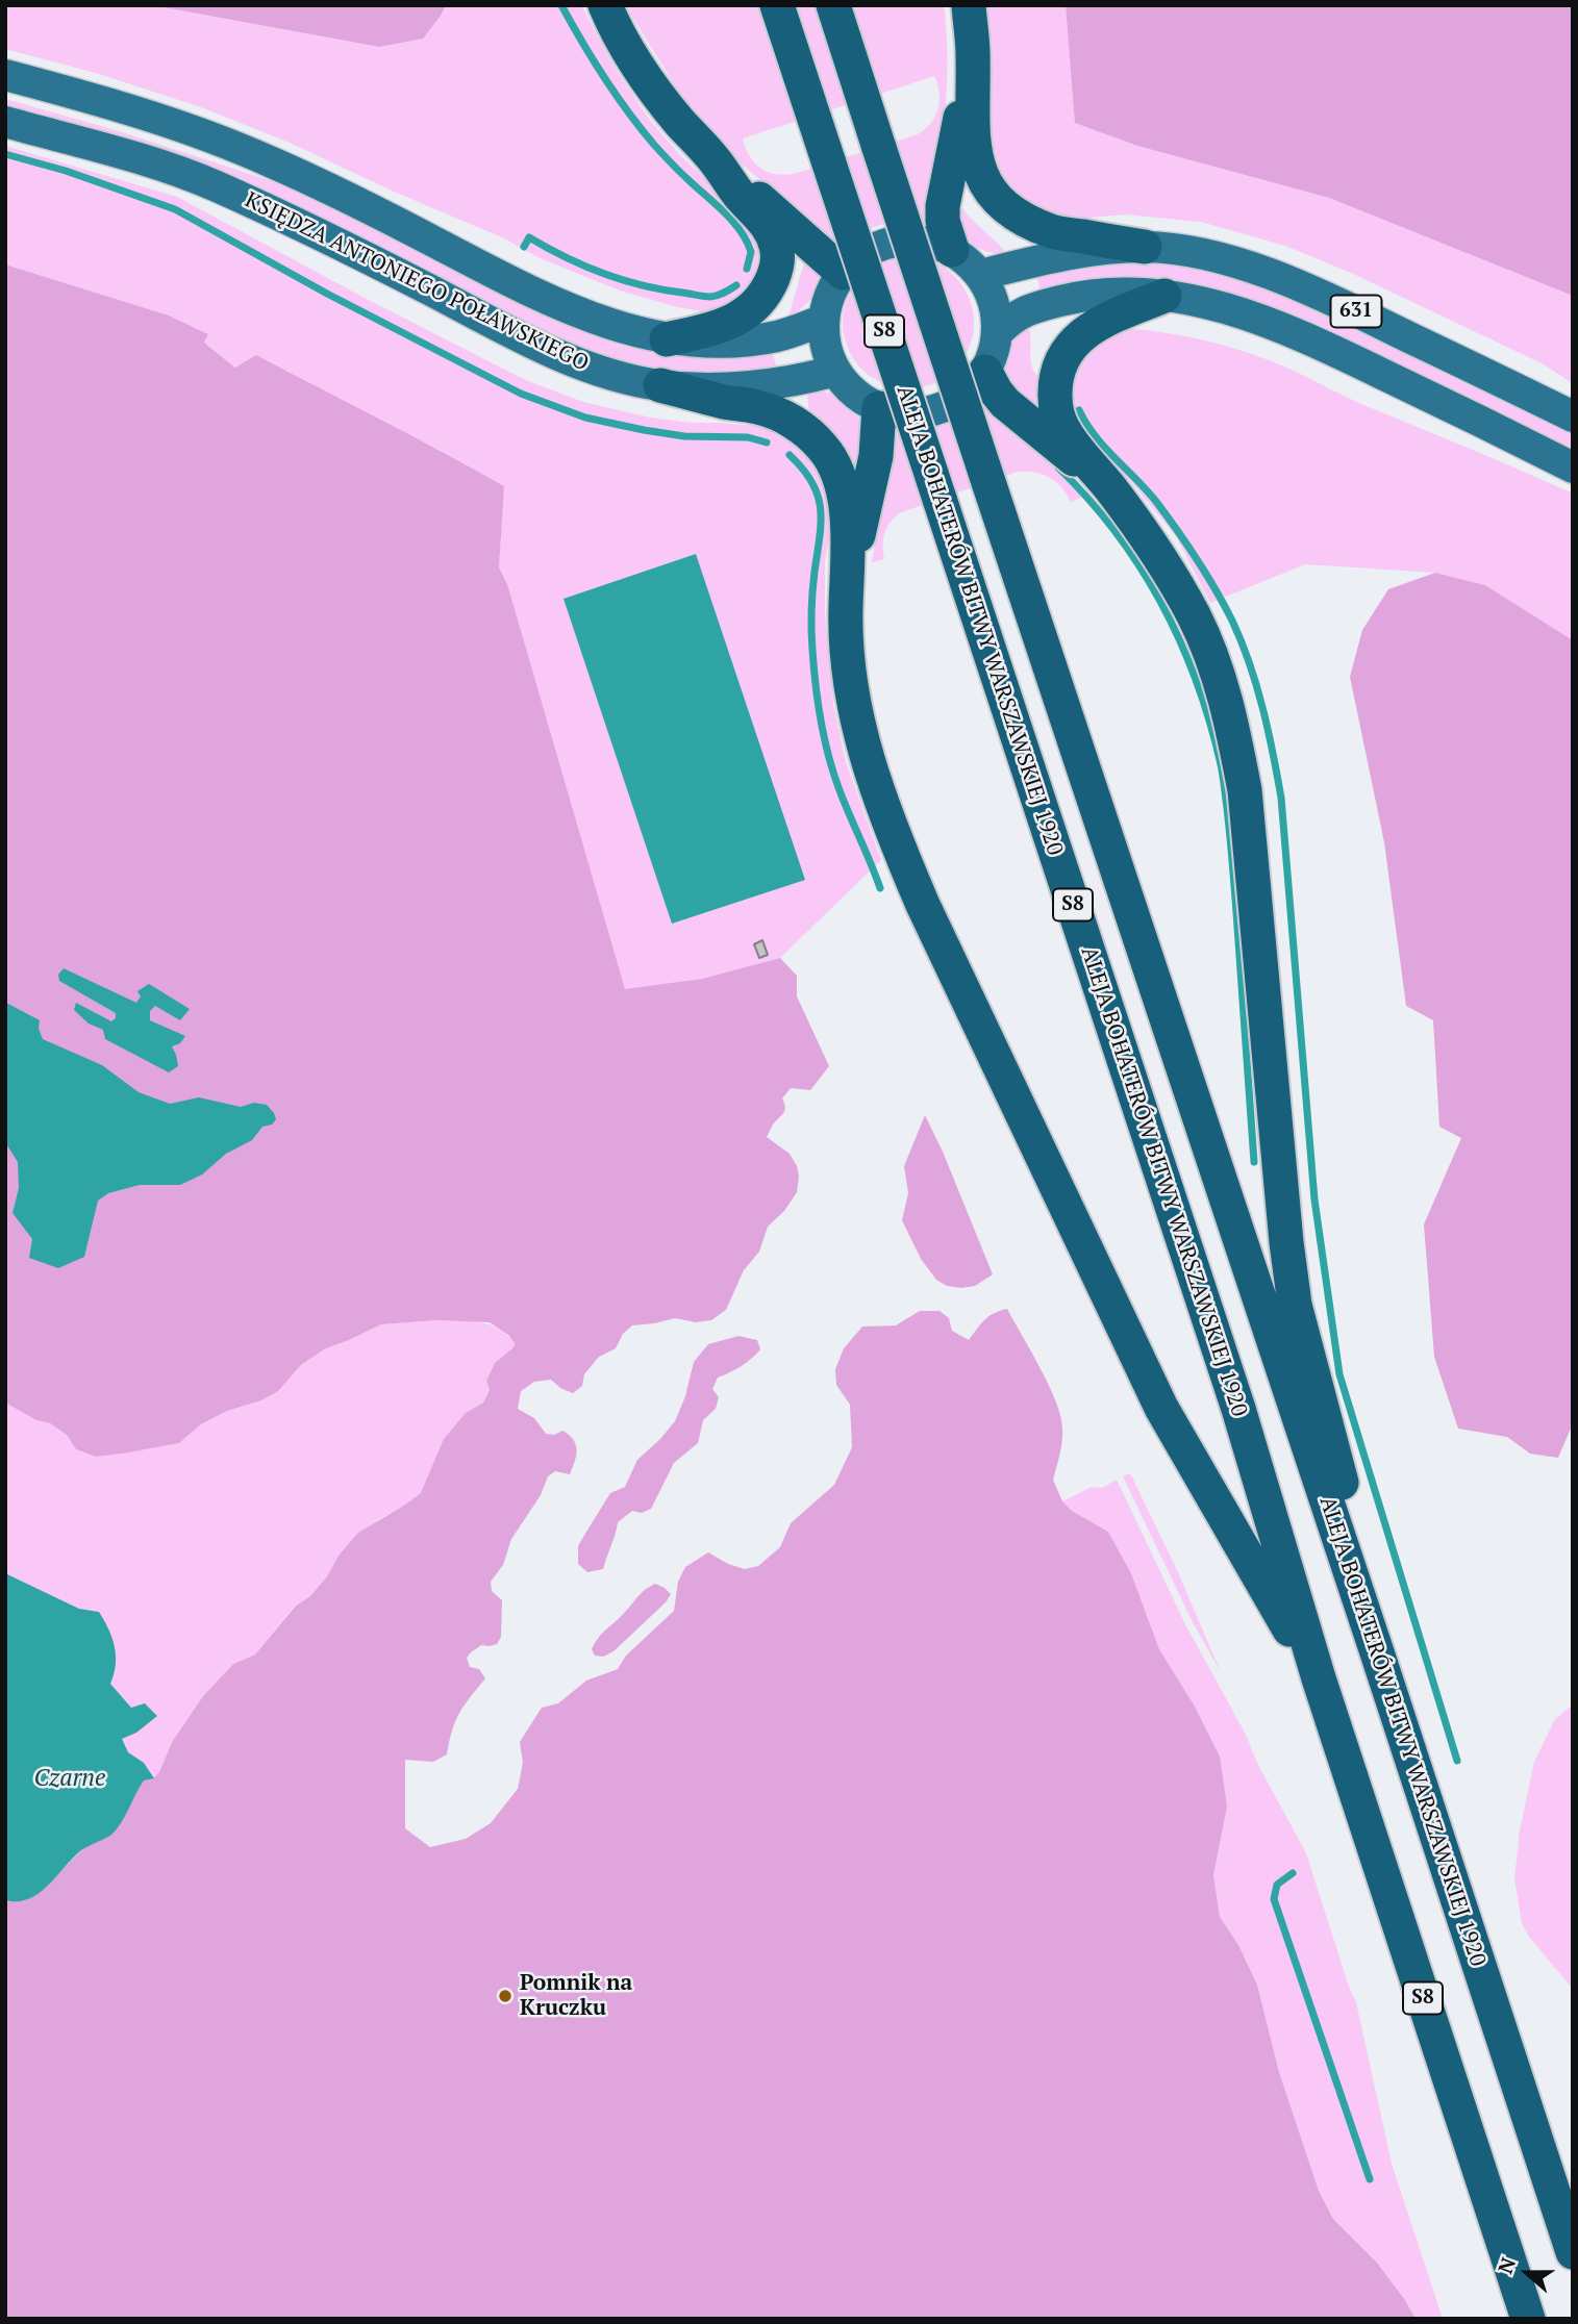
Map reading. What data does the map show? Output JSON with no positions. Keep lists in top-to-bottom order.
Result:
{
  "streets": {
    "highway": ["S8", "ALEJA BOHATERÓW BITWY WARSZAWSKIEJ 1920"],
    "main road": ["KSIĘDZA ANTONIEGO POŁAWSKIEGO", "631"]
  },
  "crossings": [
    ["KSIĘDZA ANTONIEGO POŁAWSKIEGO", "631"]
  ],
  "water": ["Czarne"],
  "places": ["Pomnik na Kruczku"],
  "north": "left"
}
